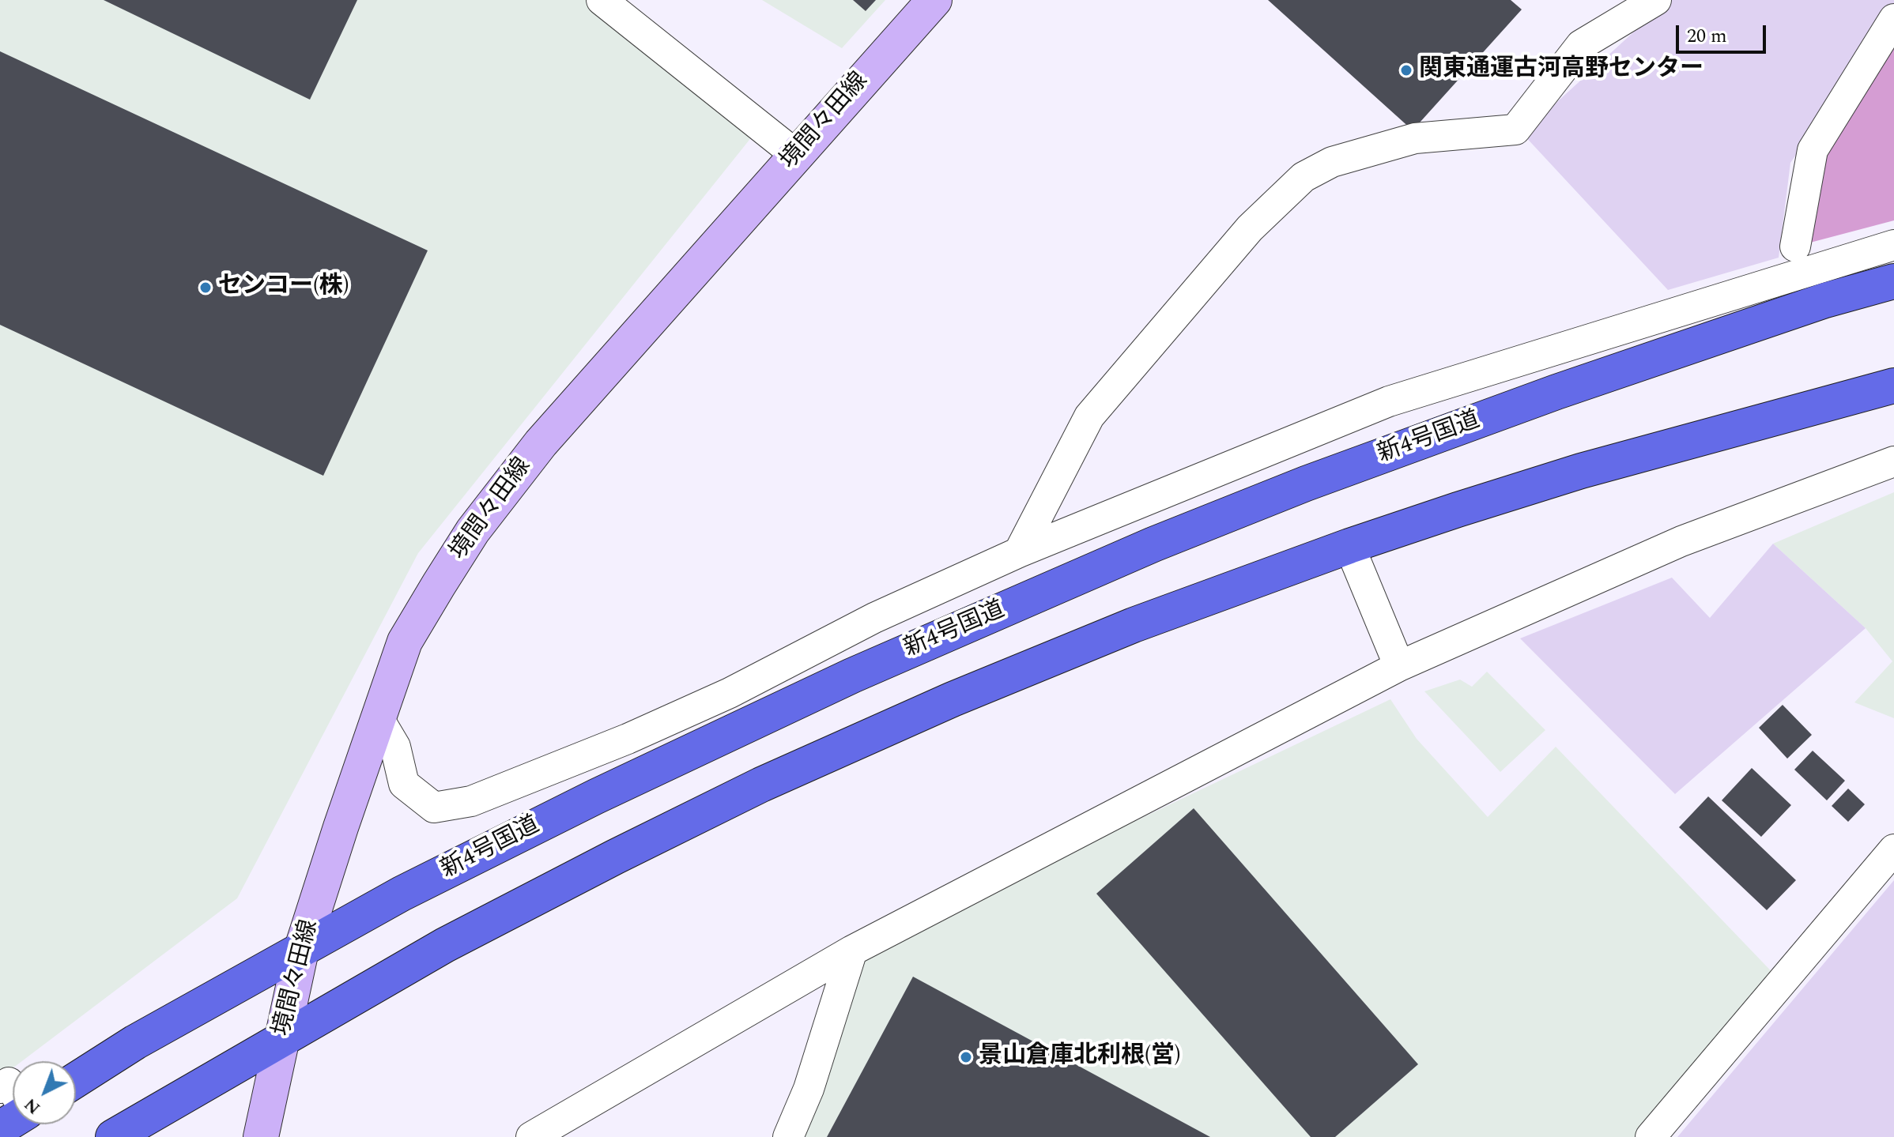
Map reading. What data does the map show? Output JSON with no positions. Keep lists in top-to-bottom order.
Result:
{
  "streets": {
    "highway": ["新4号国道"],
    "main road": ["境間々田線"]
  },
  "crossings": [
    ["境間々田線", "新4号国道"]
  ],
  "places": ["関東通運古河高野センター", "センコー(株)", "景山倉庫北利根(営)"],
  "scale_bar": "20 m",
  "north": "bottom left"
}
